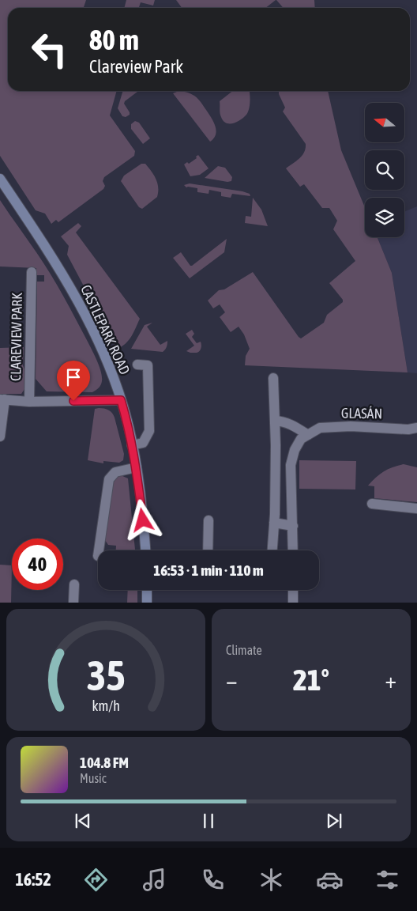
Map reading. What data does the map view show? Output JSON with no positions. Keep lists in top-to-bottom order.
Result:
{
  "streets": {
    "street": ["CASTLEPARK ROAD", "CLAREVIEW PARK", "GLASÁN"]
  },
  "crossings": [
    ["CASTLEPARK ROAD", "CLAREVIEW PARK"]
  ],
  "north": "left",
  "page": {
    "turn": ["80 m", "Clareview Park"],
    "limit": "40",
    "trip": "16:53 · 1 min · 110 m",
    "tile": "Climate",
    "heat": ["−", "21°", "+"],
    "song": ["104.8 FM", "Music"],
    "tabs": "16:52",
    "gauge": ["35", "km/h"]
  }
}
